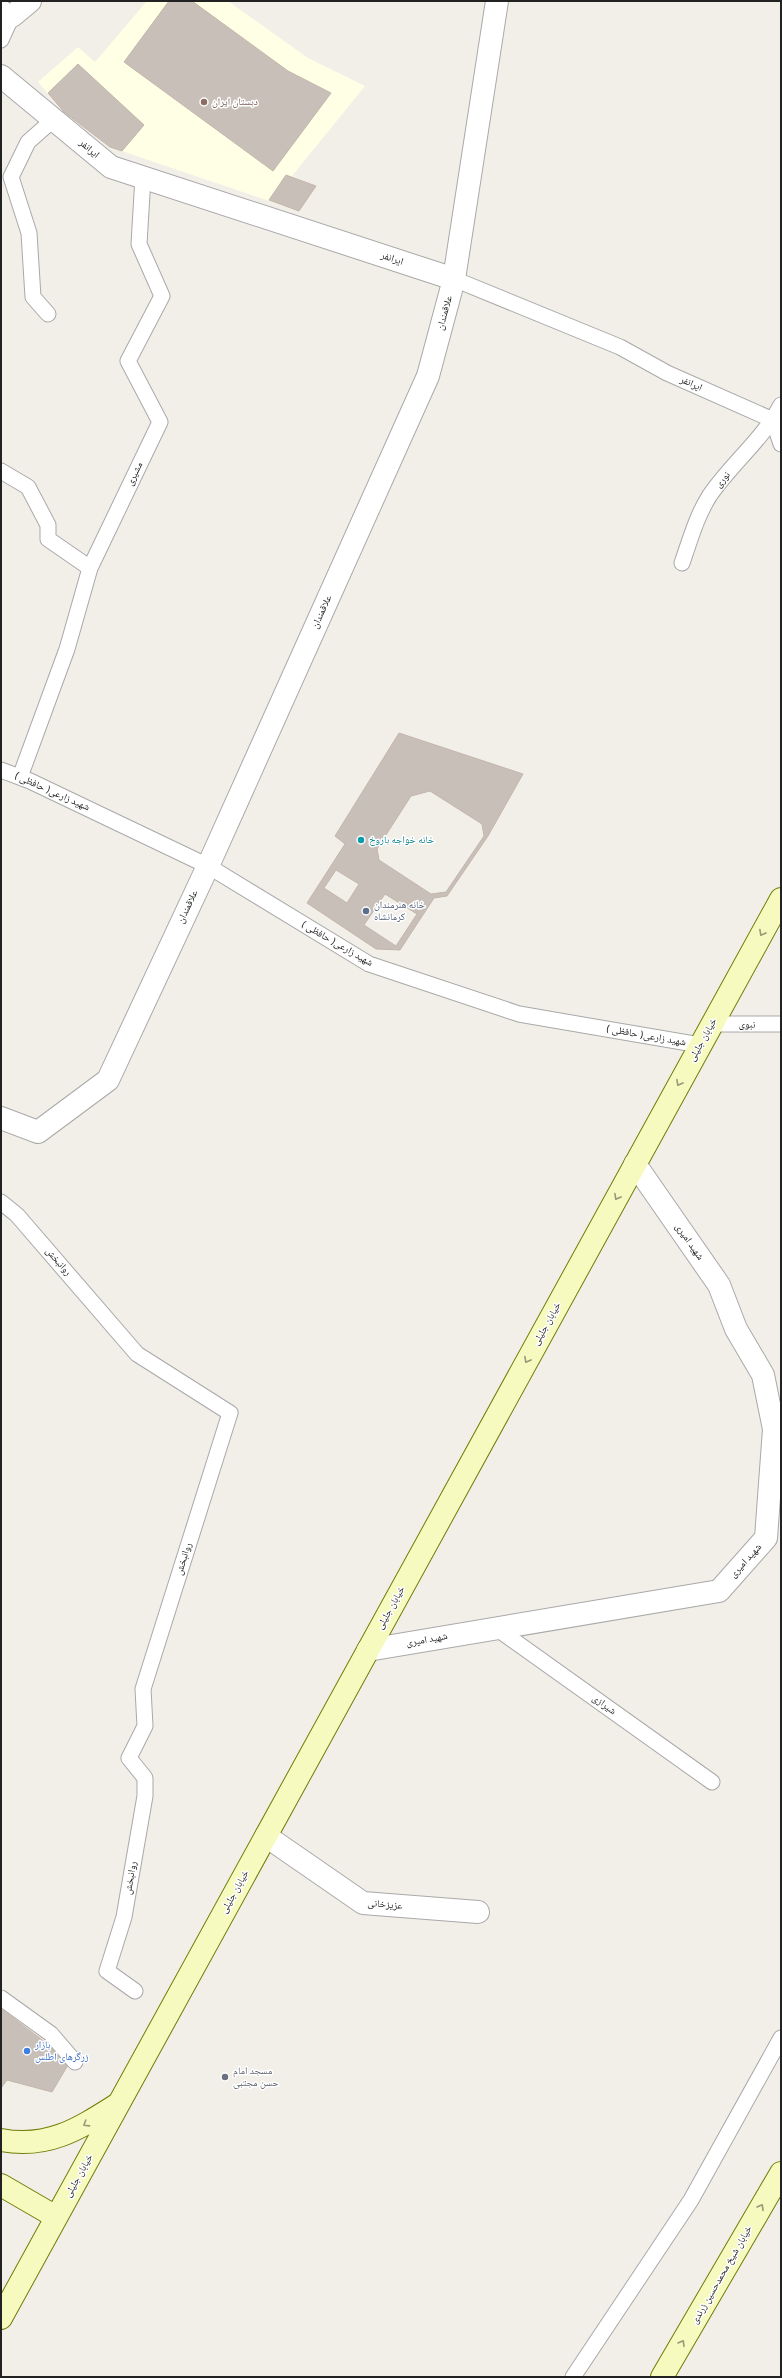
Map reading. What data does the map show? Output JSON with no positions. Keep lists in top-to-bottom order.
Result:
{
  "streets": {
    "main road": ["خیابان جلیلی", "خیابان شیخ محمدحسین زرندی"],
    "street": [
      "ایرانفر",
      "علاقمندان",
      "شهید امیری",
      "عزیزخانی"
    ],
    "lane": [
      "مشیری",
      "نوری",
      "شهید زارعی( حافظی )",
      "نبوی",
      "روانبخش",
      "شیرازی"
    ]
  },
  "crossings": [
    ["ایرانفر", "علاقمندان"],
    ["ایرانفر", "مشیری"],
    ["ایرانفر", "نوری"],
    ["علاقمندان", "شهید زارعی( حافظی )"],
    ["مشیری", "شهید زارعی( حافظی )"],
    ["شهید زارعی( حافظی )", "خیابان جلیلی"],
    ["نبوی", "خیابان جلیلی"],
    ["خیابان جلیلی", "شهید امیری"],
    ["خیابان جلیلی", "عزیزخانی"],
    ["شهید امیری", "شیرازی"]
  ],
  "one_way": ["خیابان جلیلی", "خیابان شیخ محمدحسین زرندی"],
  "places": [
    "دبستان ایران",
    "خانه خواجه باروخ",
    "خانه هنرمندان کرمانشاه",
    "بازار زرگرهای اطلس",
    "مسجد امام حسن مجتبی"
  ]
}
